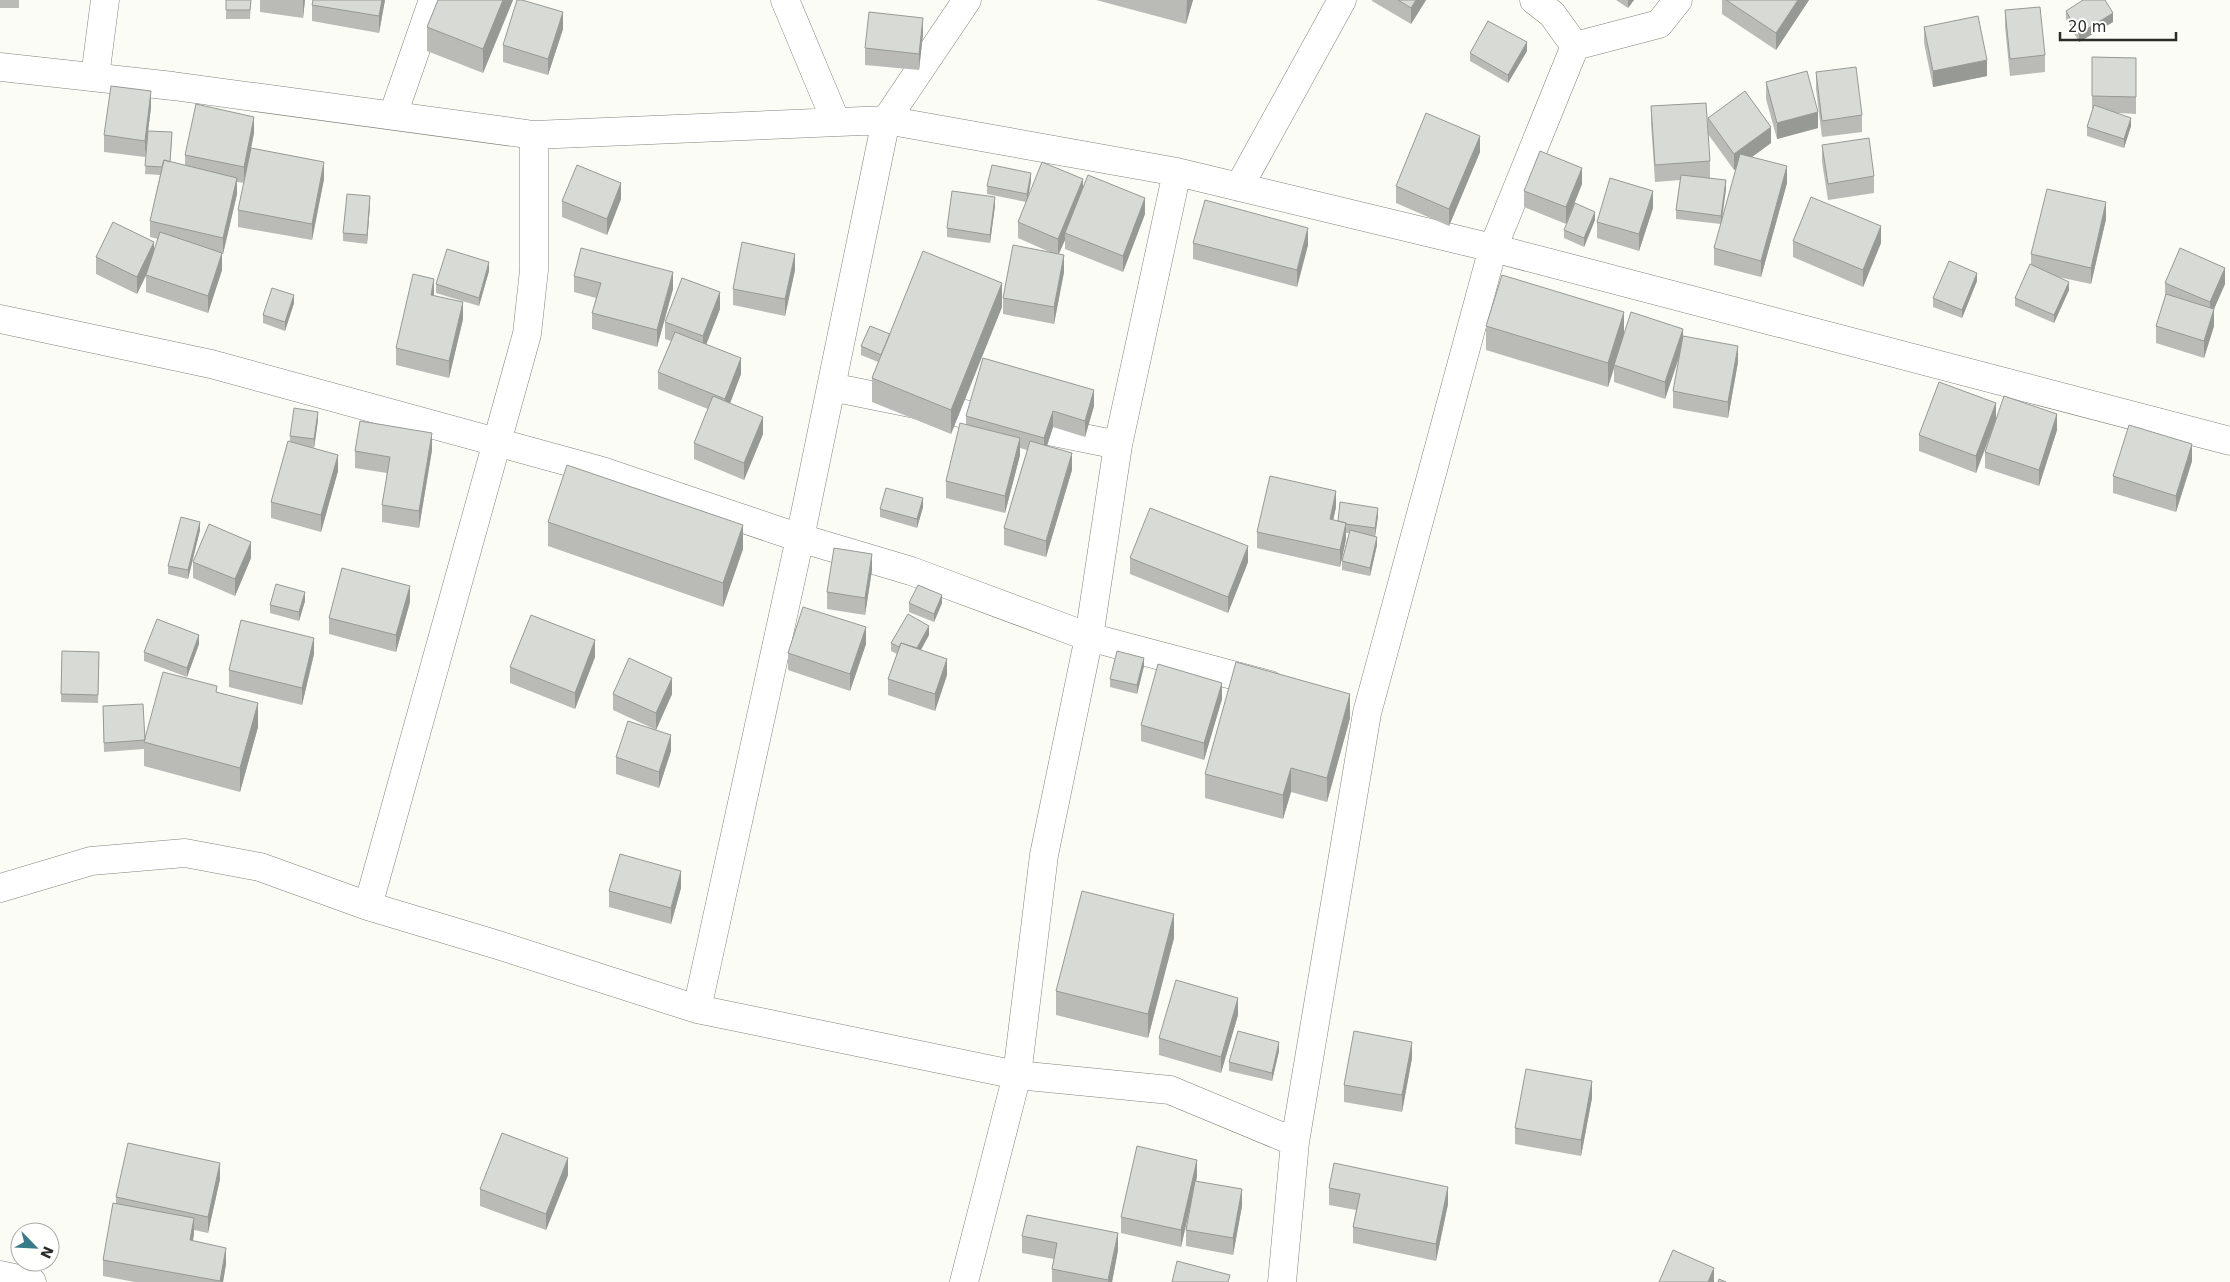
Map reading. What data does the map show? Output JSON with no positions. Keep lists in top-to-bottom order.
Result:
{
  "scale_bar": "20 m",
  "north": "bottom right"
}
